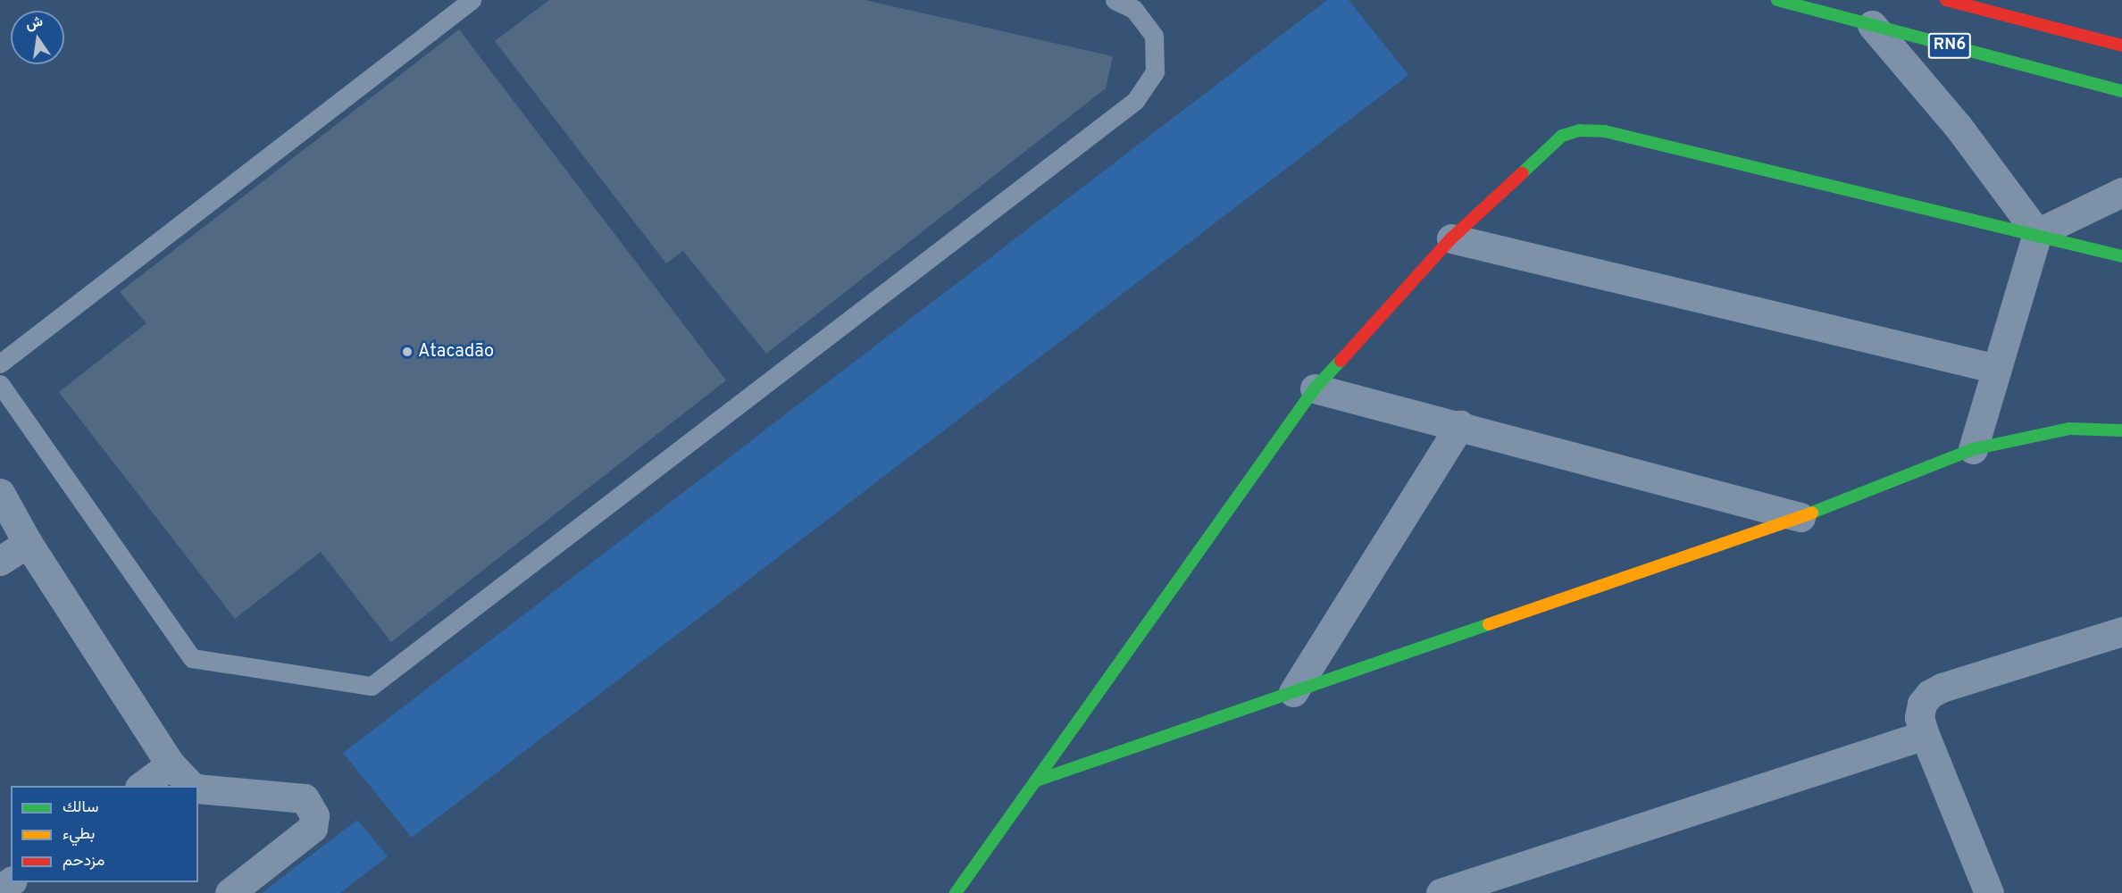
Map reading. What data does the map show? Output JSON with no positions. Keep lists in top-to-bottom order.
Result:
{
  "streets": {
    "main road": ["RN6"]
  },
  "places": ["Atacadão"],
  "legend": ["سالك", "بطيء", "مزدحم"],
  "north": "top"
}
